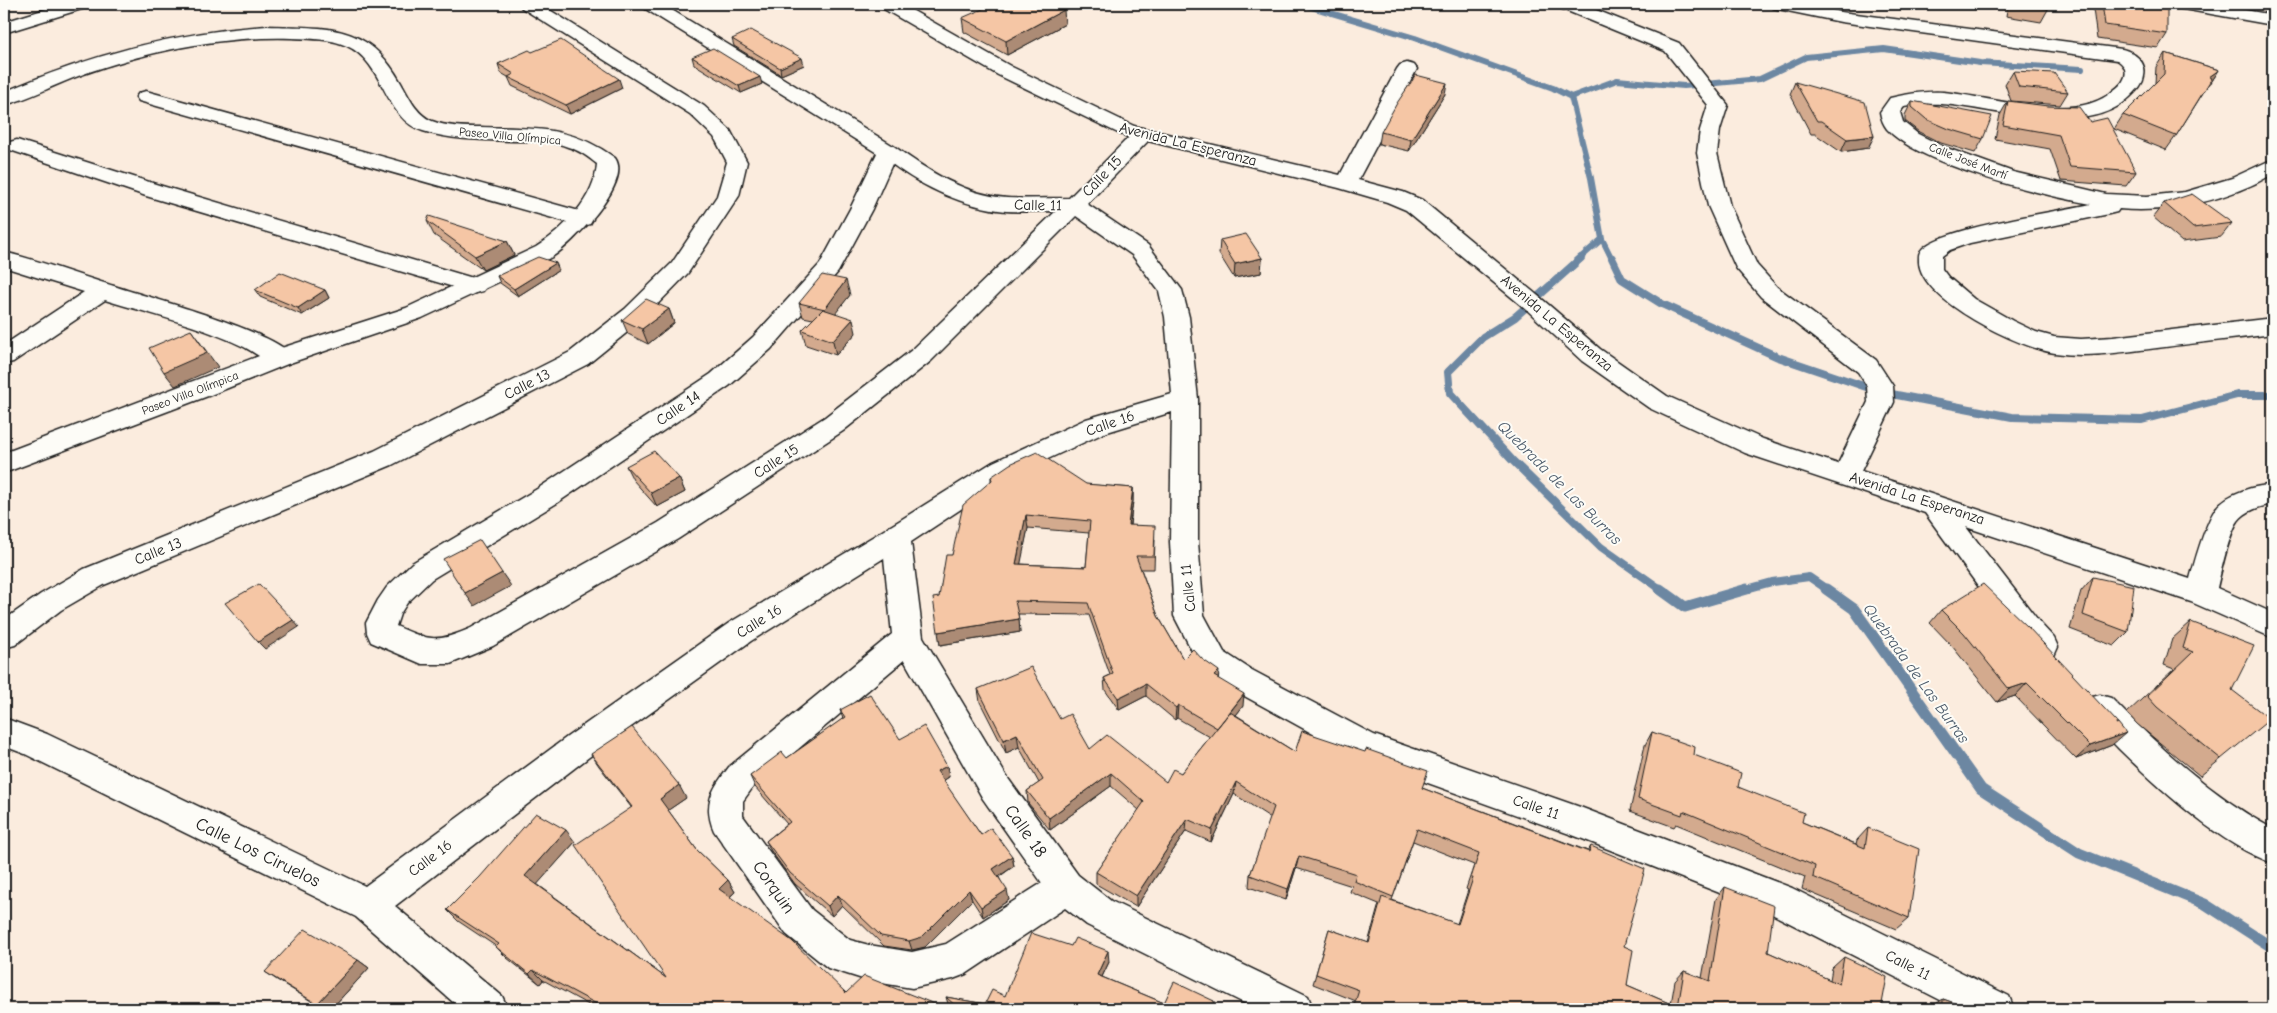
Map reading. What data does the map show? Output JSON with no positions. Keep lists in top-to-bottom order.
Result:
{
  "streets": {
    "street": [
      "Paseo Villa Olímpica",
      "Avenida La Esperanza",
      "Calle José Martí",
      "Calle 15",
      "Calle 11",
      "Calle 13",
      "Calle 14",
      "Calle 16",
      "Calle 18",
      "Calle Los Ciruelos",
      "Corquin"
    ]
  },
  "crossings": [
    ["Avenida La Esperanza", "Calle 15"],
    ["Calle 15", "Calle 11"],
    ["Calle 15", "Calle 14"],
    ["Calle 11", "Calle 14"],
    ["Calle 11", "Calle 16"],
    ["Calle 16", "Calle 18"],
    ["Calle 16", "Calle Los Ciruelos"],
    ["Calle 18", "Corquin"]
  ],
  "water": ["Quebrada de Las Burras"]
}
